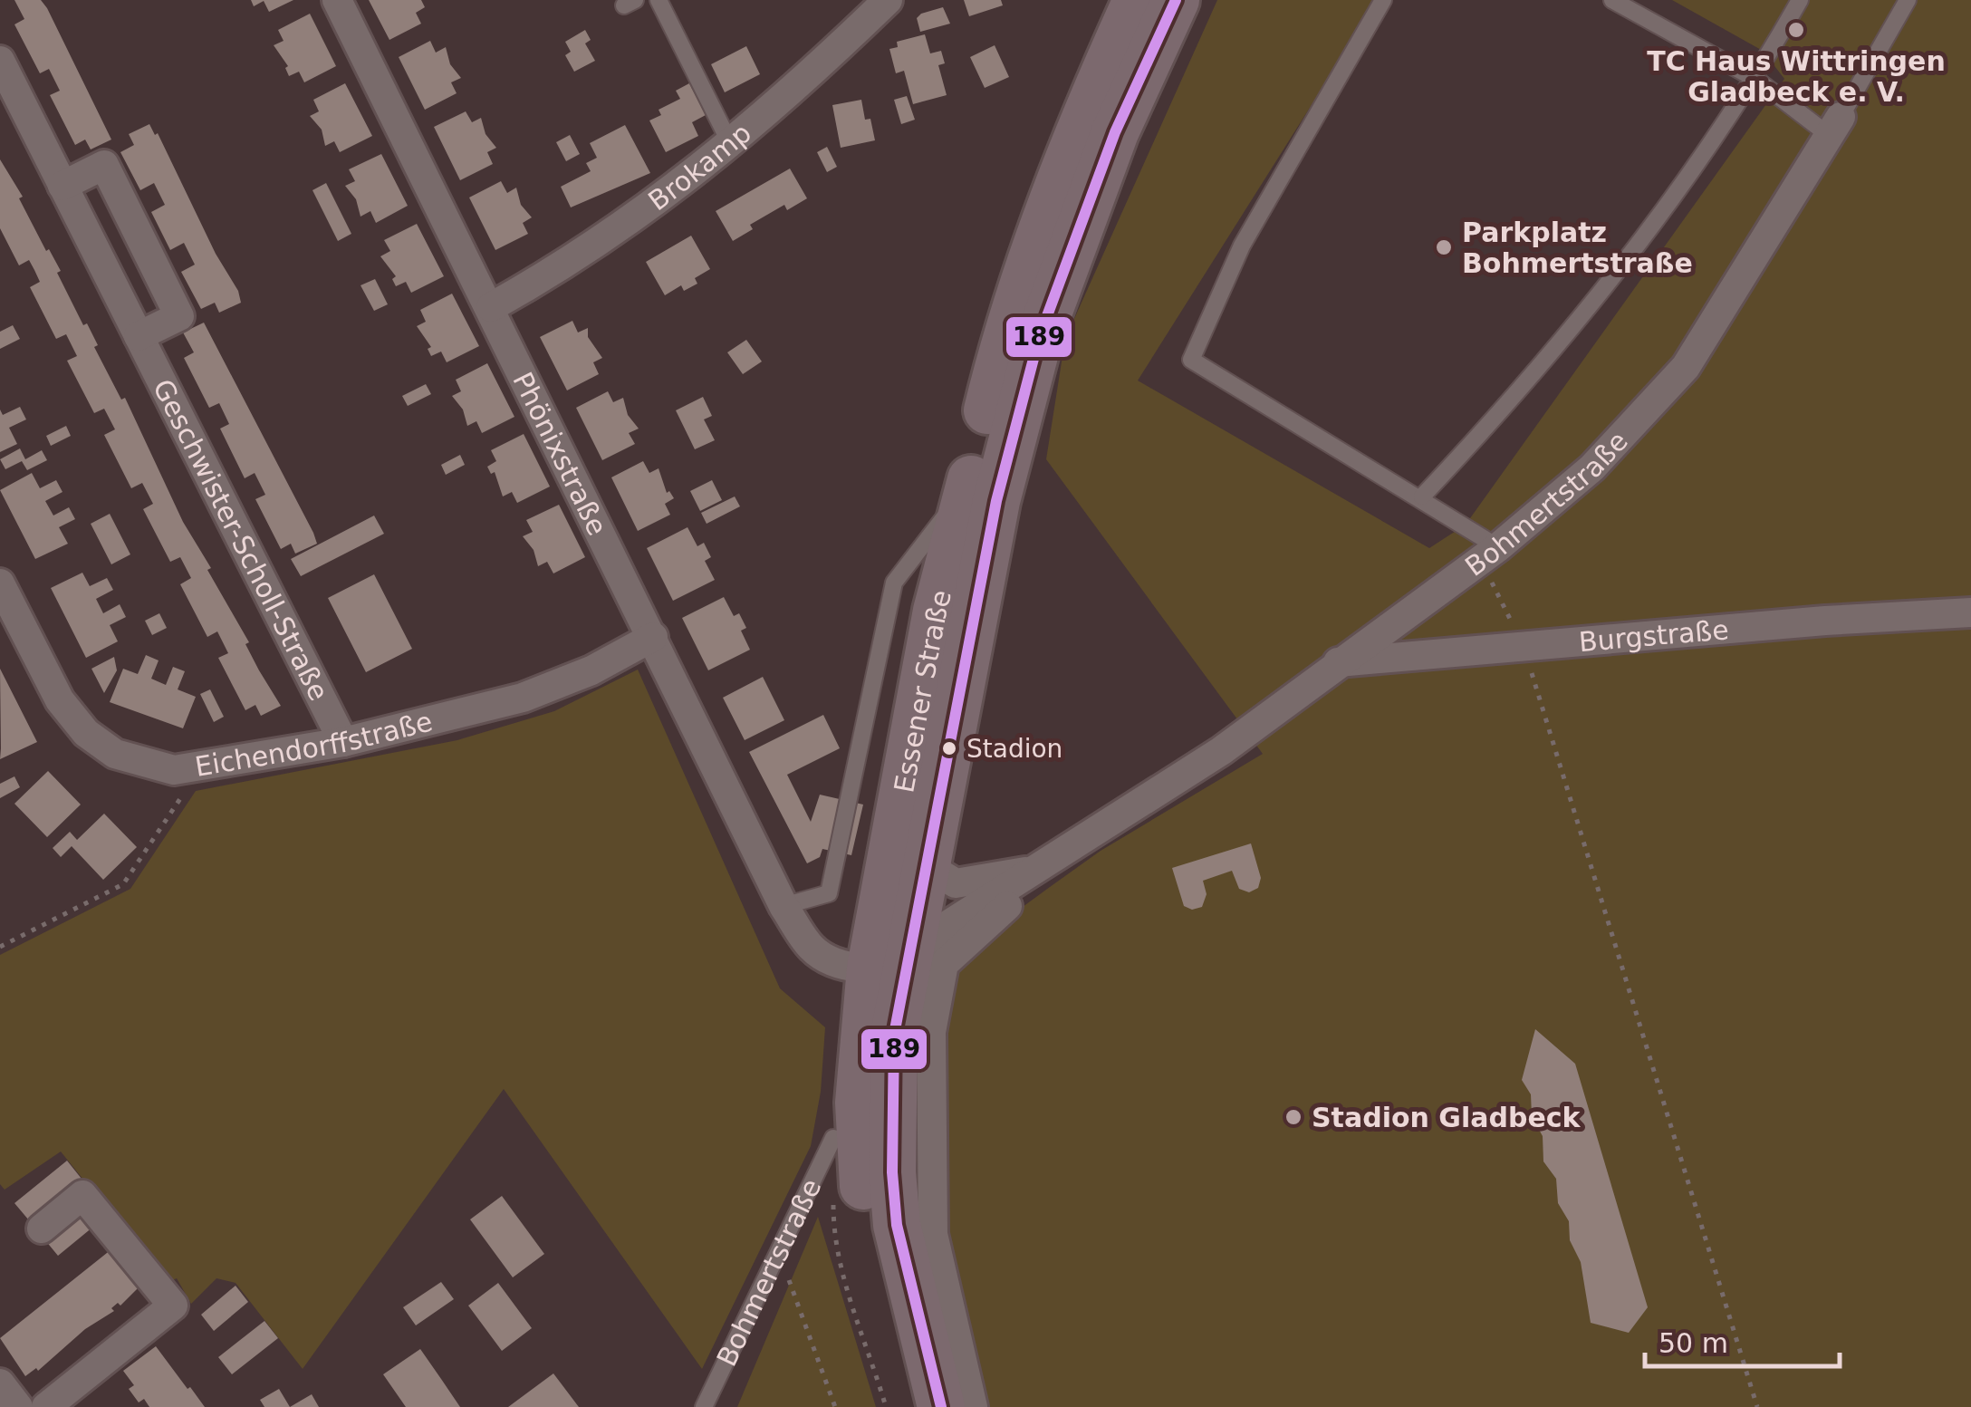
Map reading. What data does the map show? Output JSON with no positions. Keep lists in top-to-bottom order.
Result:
{
  "streets": {
    "main road": ["Essener Straße"],
    "street": [
      "Brokamp",
      "Phönixstraße",
      "Bohmertstraße",
      "Geschwister-Scholl-Straße",
      "Burgstraße",
      "Eichendorffstraße"
    ]
  },
  "crossings": [
    ["Brokamp", "Phönixstraße"],
    ["Phönixstraße", "Bohmertstraße"],
    ["Phönixstraße", "Essener Straße"],
    ["Phönixstraße", "Eichendorffstraße"],
    ["Bohmertstraße", "Burgstraße"],
    ["Bohmertstraße", "Essener Straße"],
    ["Geschwister-Scholl-Straße", "Eichendorffstraße"]
  ],
  "places": [
    "TC Haus Wittringen Gladbeck e. V.",
    "Parkplatz Bohmertstraße",
    "Stadion",
    "Stadion Gladbeck"
  ],
  "lines": ["transit line 189"],
  "scale_bar": "50 m"
}
